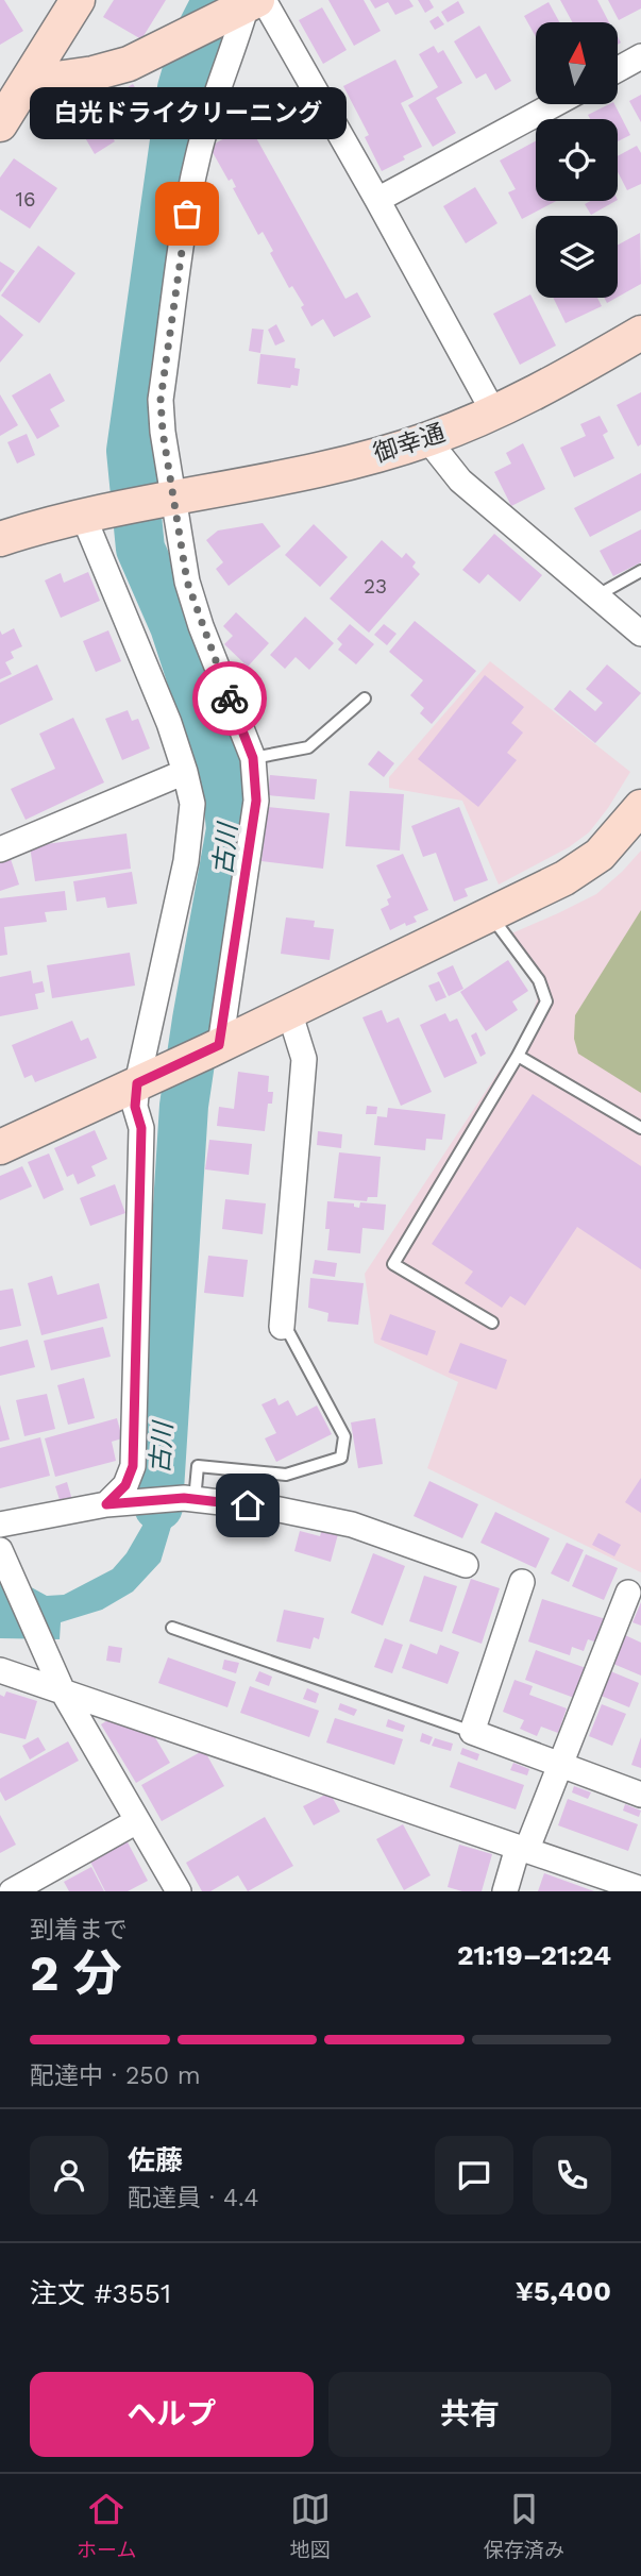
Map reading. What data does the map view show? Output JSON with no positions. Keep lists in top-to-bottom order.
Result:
{
  "streets": {
    "street": ["御幸通"]
  },
  "water": ["古川"],
  "places": ["白光ドライクリーニング"],
  "house_numbers": ["16", "23"],
  "north": "top",
  "page": {
    "bubble": "白光ドライクリーニング",
    "heading": ["2 分", "到着まで", "21:19–21:24"],
    "panel": [
      "佐藤",
      "配達員 · 4.4",
      "注文 #3551",
      "¥5,400"
    ],
    "bar": "配達中 · 250 m",
    "buttons": ["ヘルプ", "共有"],
    "tabs": ["ホーム", "地図", "保存済み"]
  }
}
